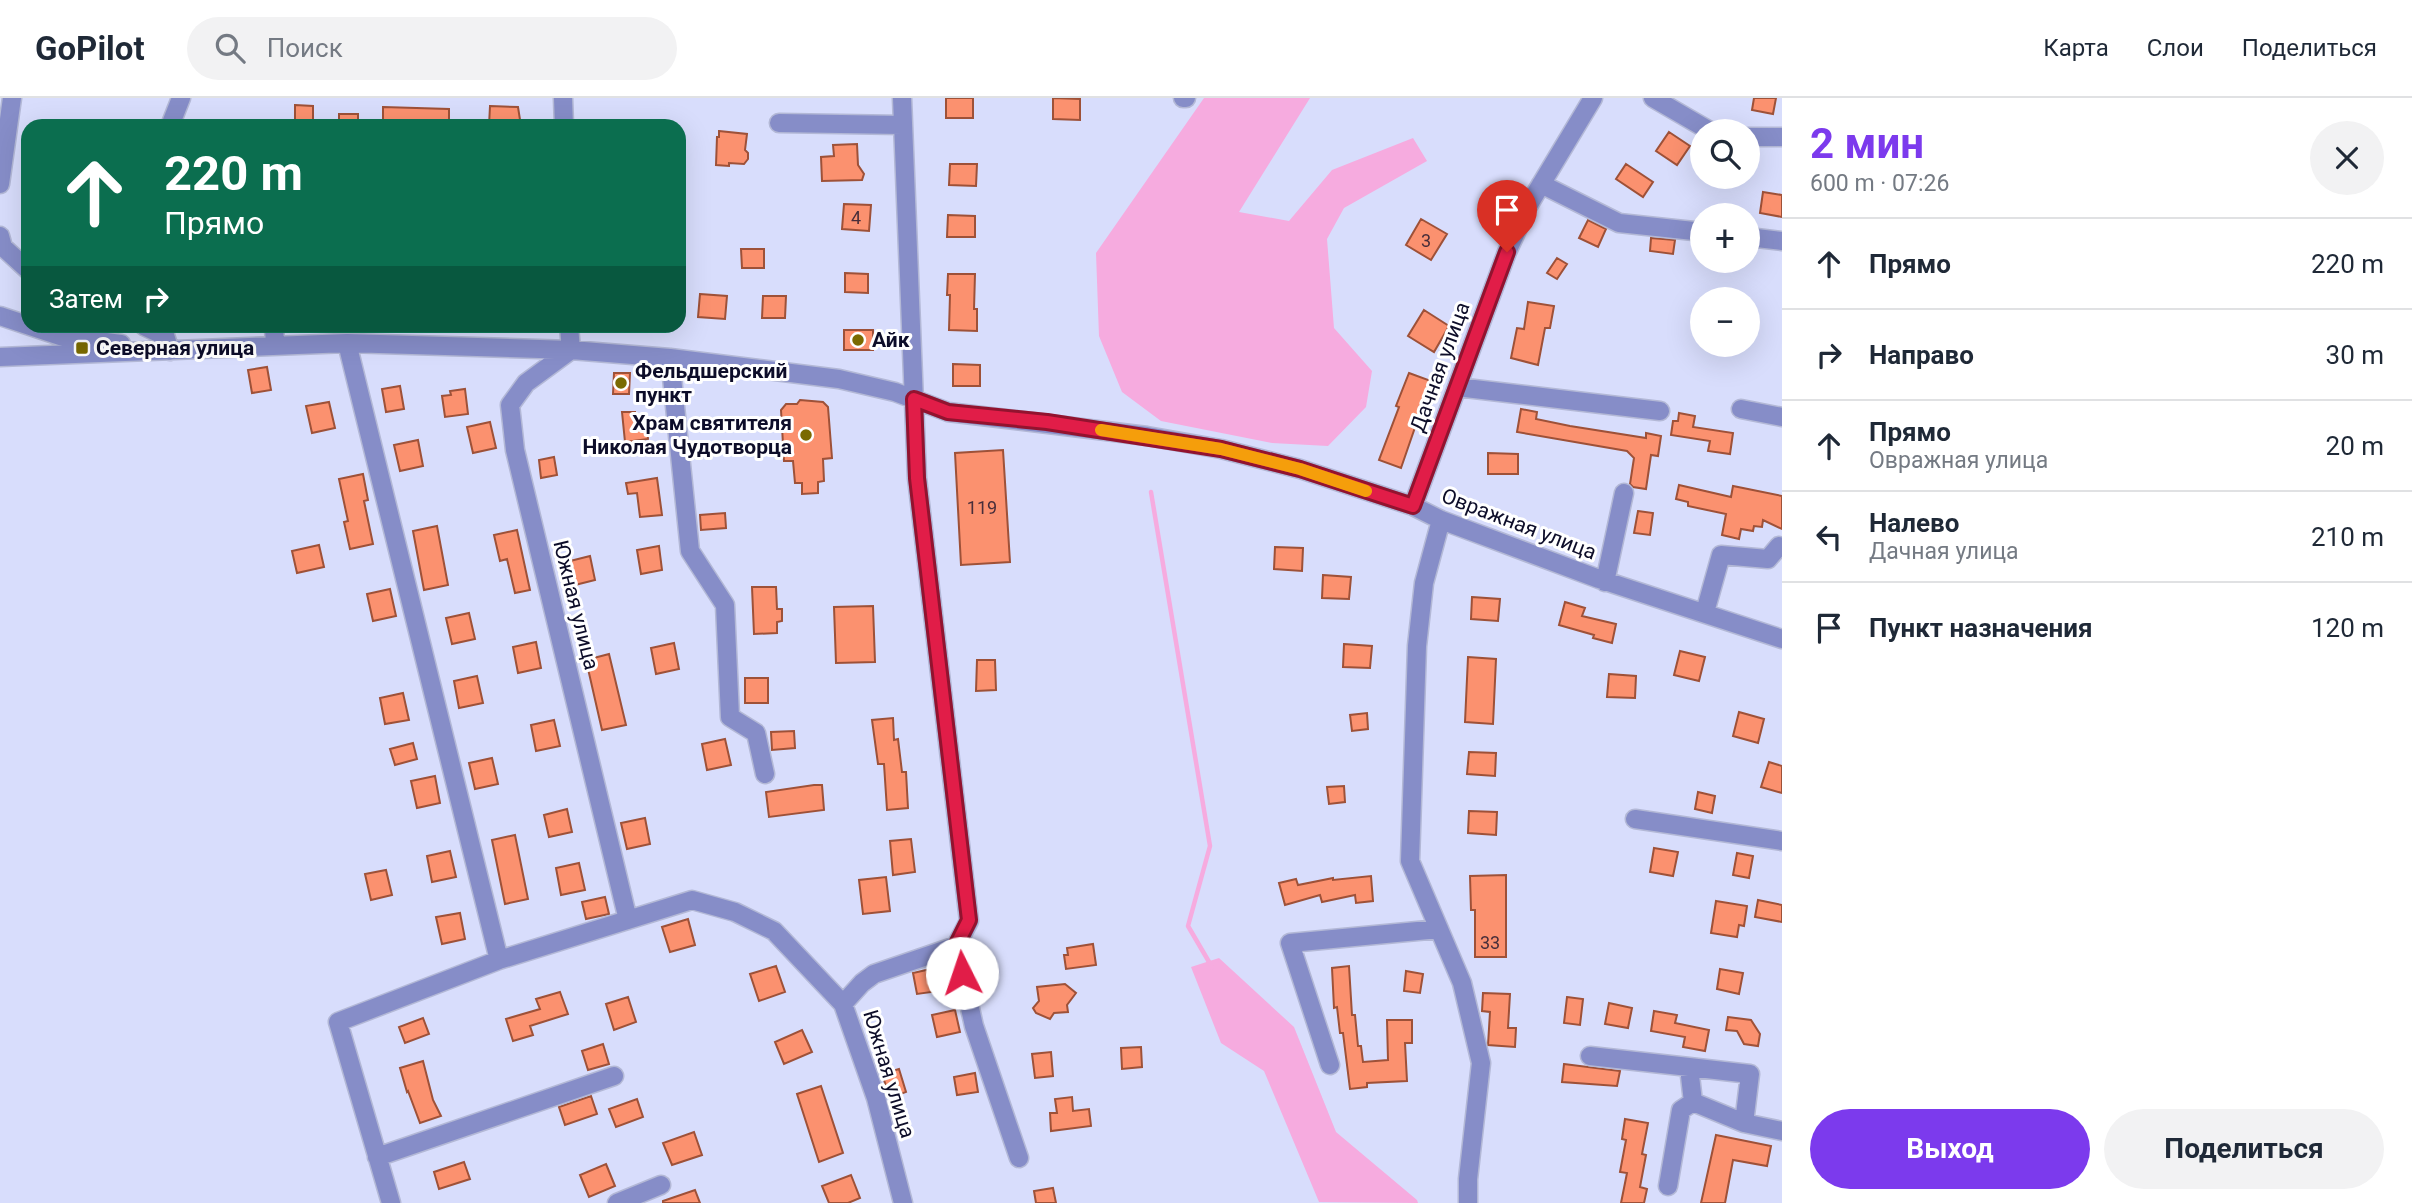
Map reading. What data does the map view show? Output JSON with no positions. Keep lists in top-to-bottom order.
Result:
{
  "streets": {
    "street": ["Дачная улица", "Овражная улица", "Южная улица"]
  },
  "crossings": [
    ["Дачная улица", "Овражная улица"]
  ],
  "places": {
    "other": ["Айк", "Фельдшерский пункт", "Храм святителя Николая Чудотворца"],
    "transit": ["Северная улица"]
  },
  "house_numbers": [
    "4",
    "3",
    "119",
    "33"
  ],
  "page": {
    "header": "GoPilot",
    "search": "Поиск",
    "nav": ["Карта", "Слои", "Поделиться"],
    "heading": ["2 мин", "600 m · 07:26"],
    "map_buttons": ["+", "−"],
    "turn": ["220 m", "Прямо"],
    "list": [
      {
        "name": "Прямо",
        "value": "220 m"
      },
      {
        "name": "Направо",
        "value": "30 m"
      },
      {
        "name": "Прямо",
        "note": "Овражная улица",
        "value": "20 m"
      },
      {
        "name": "Налево",
        "note": "Дачная улица",
        "value": "210 m"
      },
      {
        "name": "Пункт назначения",
        "value": "120 m"
      }
    ],
    "then": "Затем",
    "buttons": ["Выход", "Поделиться"]
  }
}
